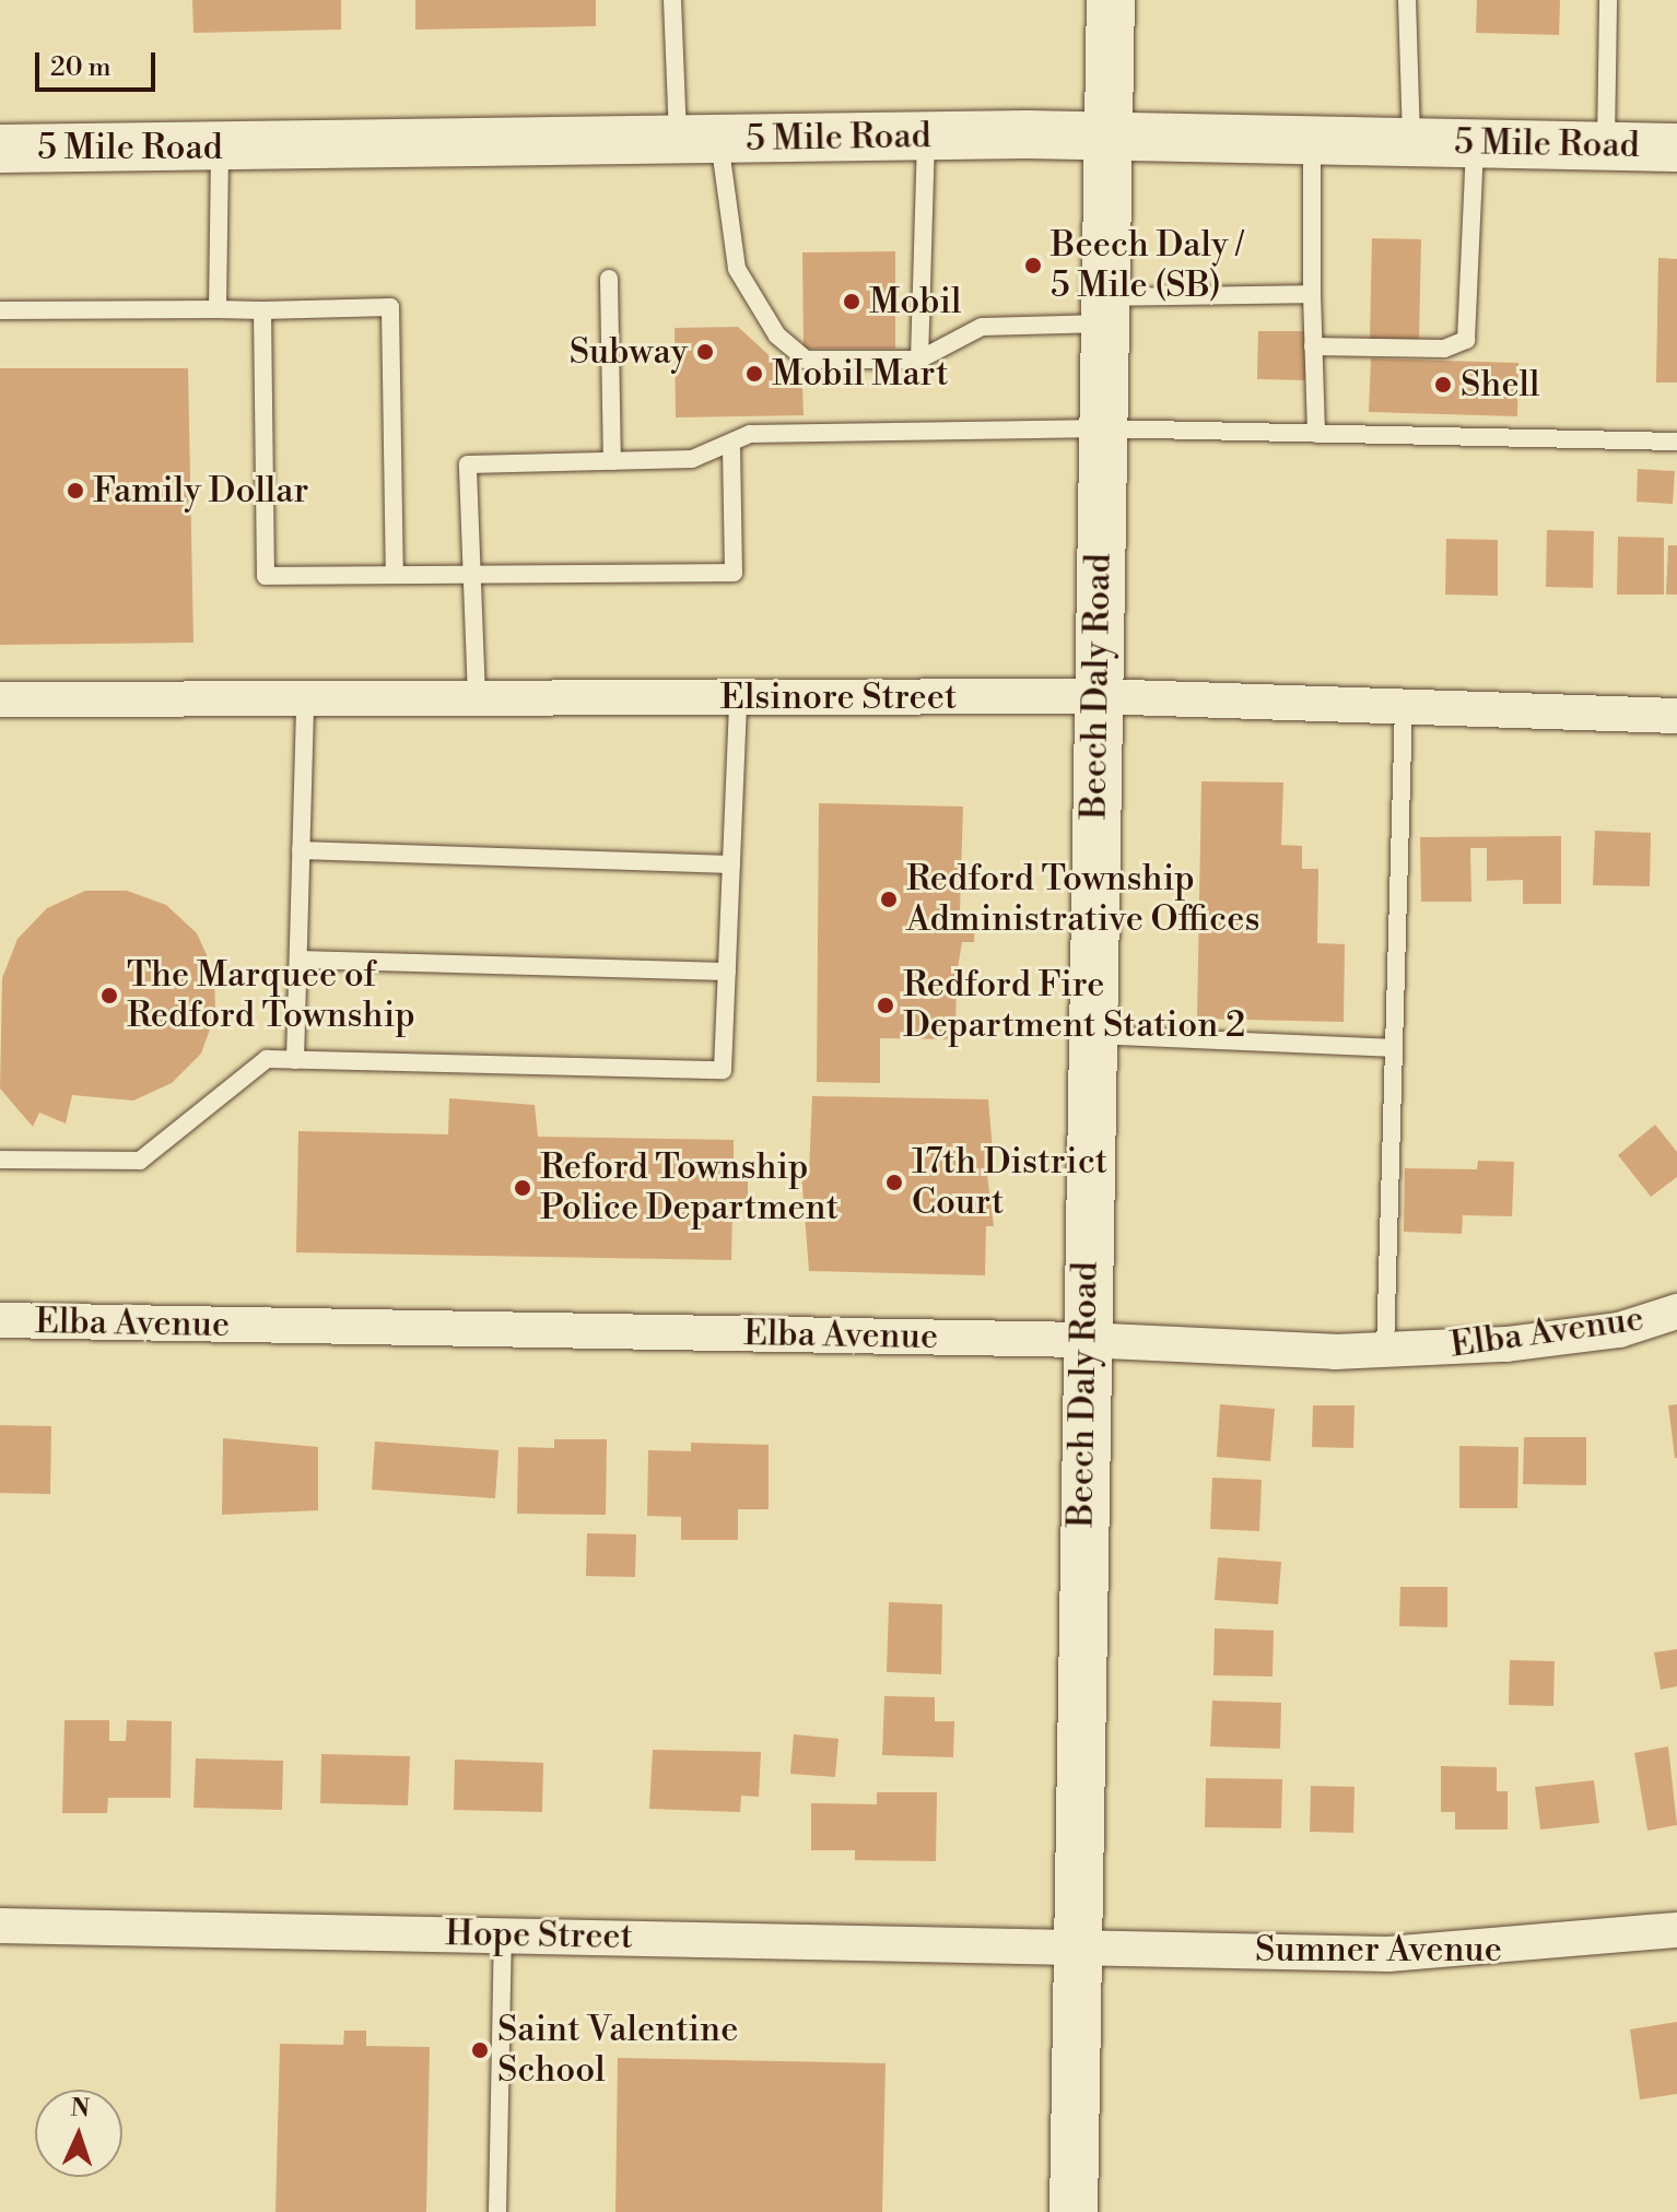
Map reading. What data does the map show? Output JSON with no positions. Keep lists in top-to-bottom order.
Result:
{
  "streets": {
    "main road": ["5 Mile Road", "Beech Daly Road"],
    "street": [
      "Elsinore Street",
      "Elba Avenue",
      "Hope Street",
      "Sumner Avenue"
    ]
  },
  "crossings": [
    ["5 Mile Road", "Beech Daly Road"],
    ["Beech Daly Road", "Elsinore Street"],
    ["Beech Daly Road", "Elba Avenue"],
    ["Beech Daly Road", "Hope Street"],
    ["Beech Daly Road", "Sumner Avenue"],
    ["Hope Street", "Sumner Avenue"]
  ],
  "places": [
    "Beech Daly / 5 Mile (SB)",
    "Mobil",
    "Subway",
    "Mobil Mart",
    "Shell",
    "Family Dollar",
    "Redford Township Administrative Offices",
    "The Marquee of Redford Township",
    "Redford Fire Department Station 2",
    "17th District Court",
    "Reford Township Police Department",
    "Saint Valentine School"
  ],
  "scale_bar": "20 m",
  "north": "top"
}
